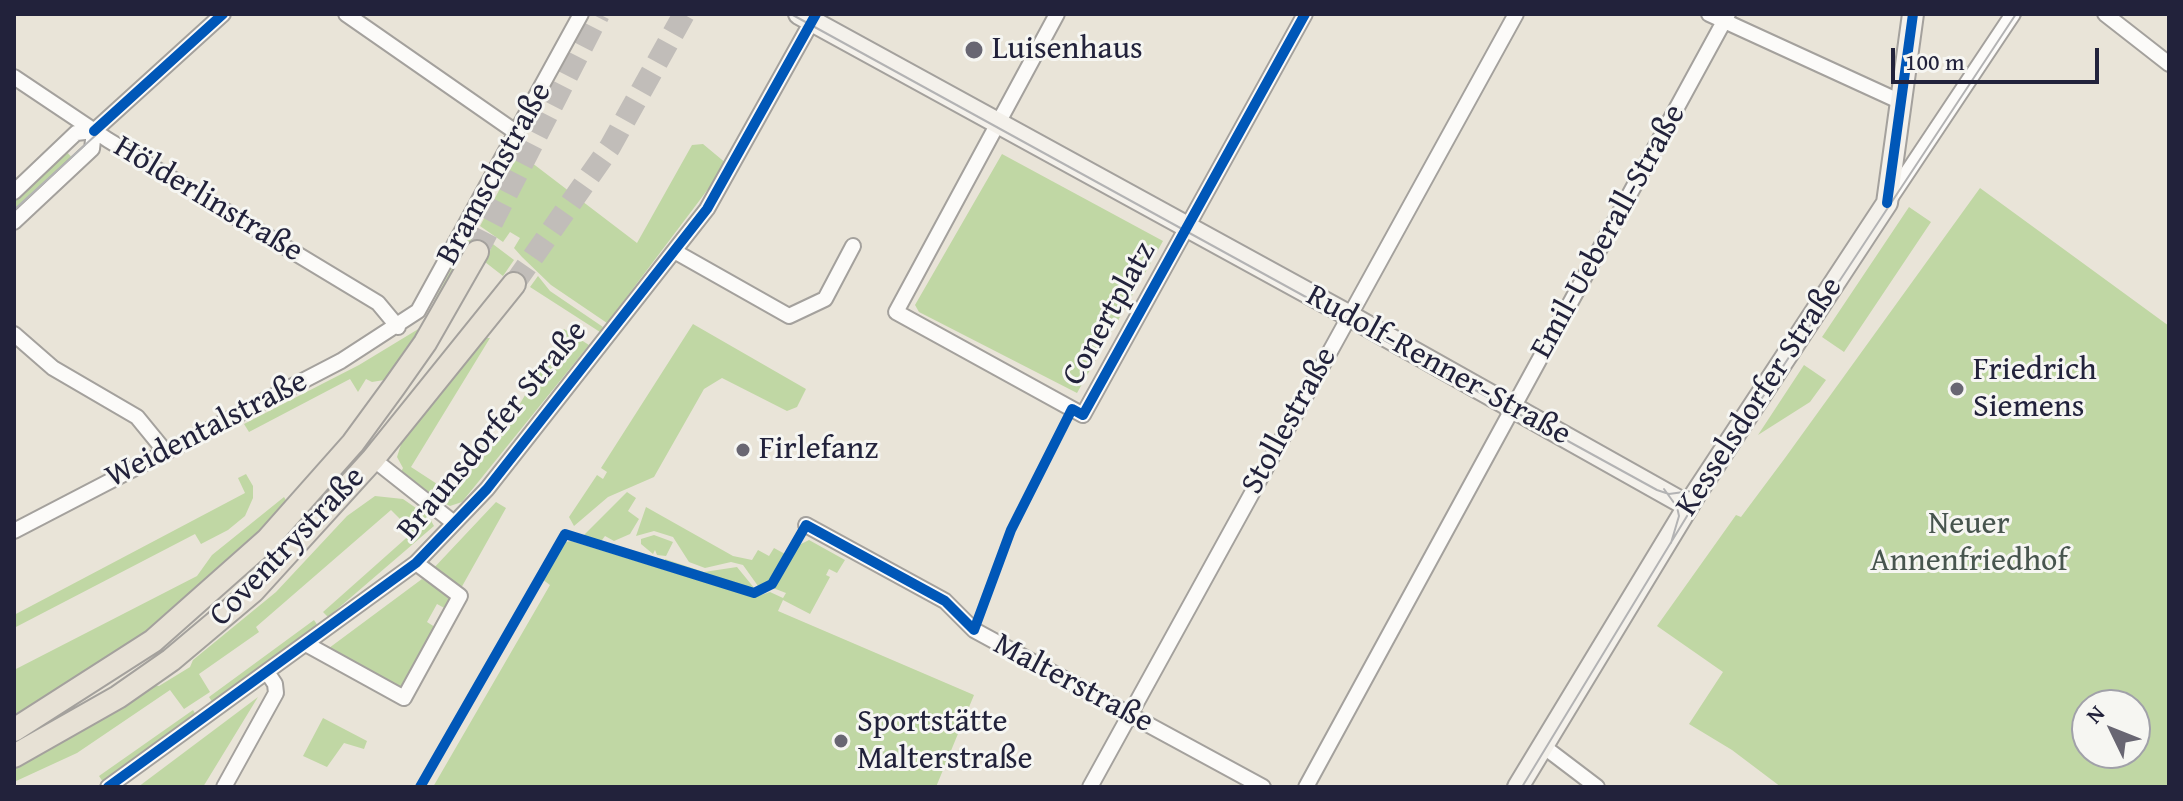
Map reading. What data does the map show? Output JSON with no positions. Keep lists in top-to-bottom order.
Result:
{
  "streets": {
    "main road": ["Coventrystraße"],
    "street": [
      "Bramschstraße",
      "Hölderlinstraße",
      "Emil-Ueberall-Straße",
      "Conertplatz",
      "Rudolf-Renner-Straße",
      "Kesselsdorfer Straße",
      "Stollestraße",
      "Weidentalstraße",
      "Braunsdorfer Straße",
      "Malterstraße"
    ]
  },
  "crossings": [
    ["Bramschstraße", "Hölderlinstraße"],
    ["Bramschstraße", "Weidentalstraße"],
    ["Hölderlinstraße", "Weidentalstraße"],
    ["Emil-Ueberall-Straße", "Rudolf-Renner-Straße"],
    ["Conertplatz", "Rudolf-Renner-Straße"],
    ["Rudolf-Renner-Straße", "Kesselsdorfer Straße"],
    ["Rudolf-Renner-Straße", "Stollestraße"],
    ["Stollestraße", "Malterstraße"],
    ["Braunsdorfer Straße", "Coventrystraße"]
  ],
  "parks": ["Neuer Annenfriedhof"],
  "places": [
    "Luisenhaus",
    "Friedrich Siemens",
    "Firlefanz",
    "Sportstätte Malterstraße"
  ],
  "scale_bar": "100 m",
  "north": "top left"
}
